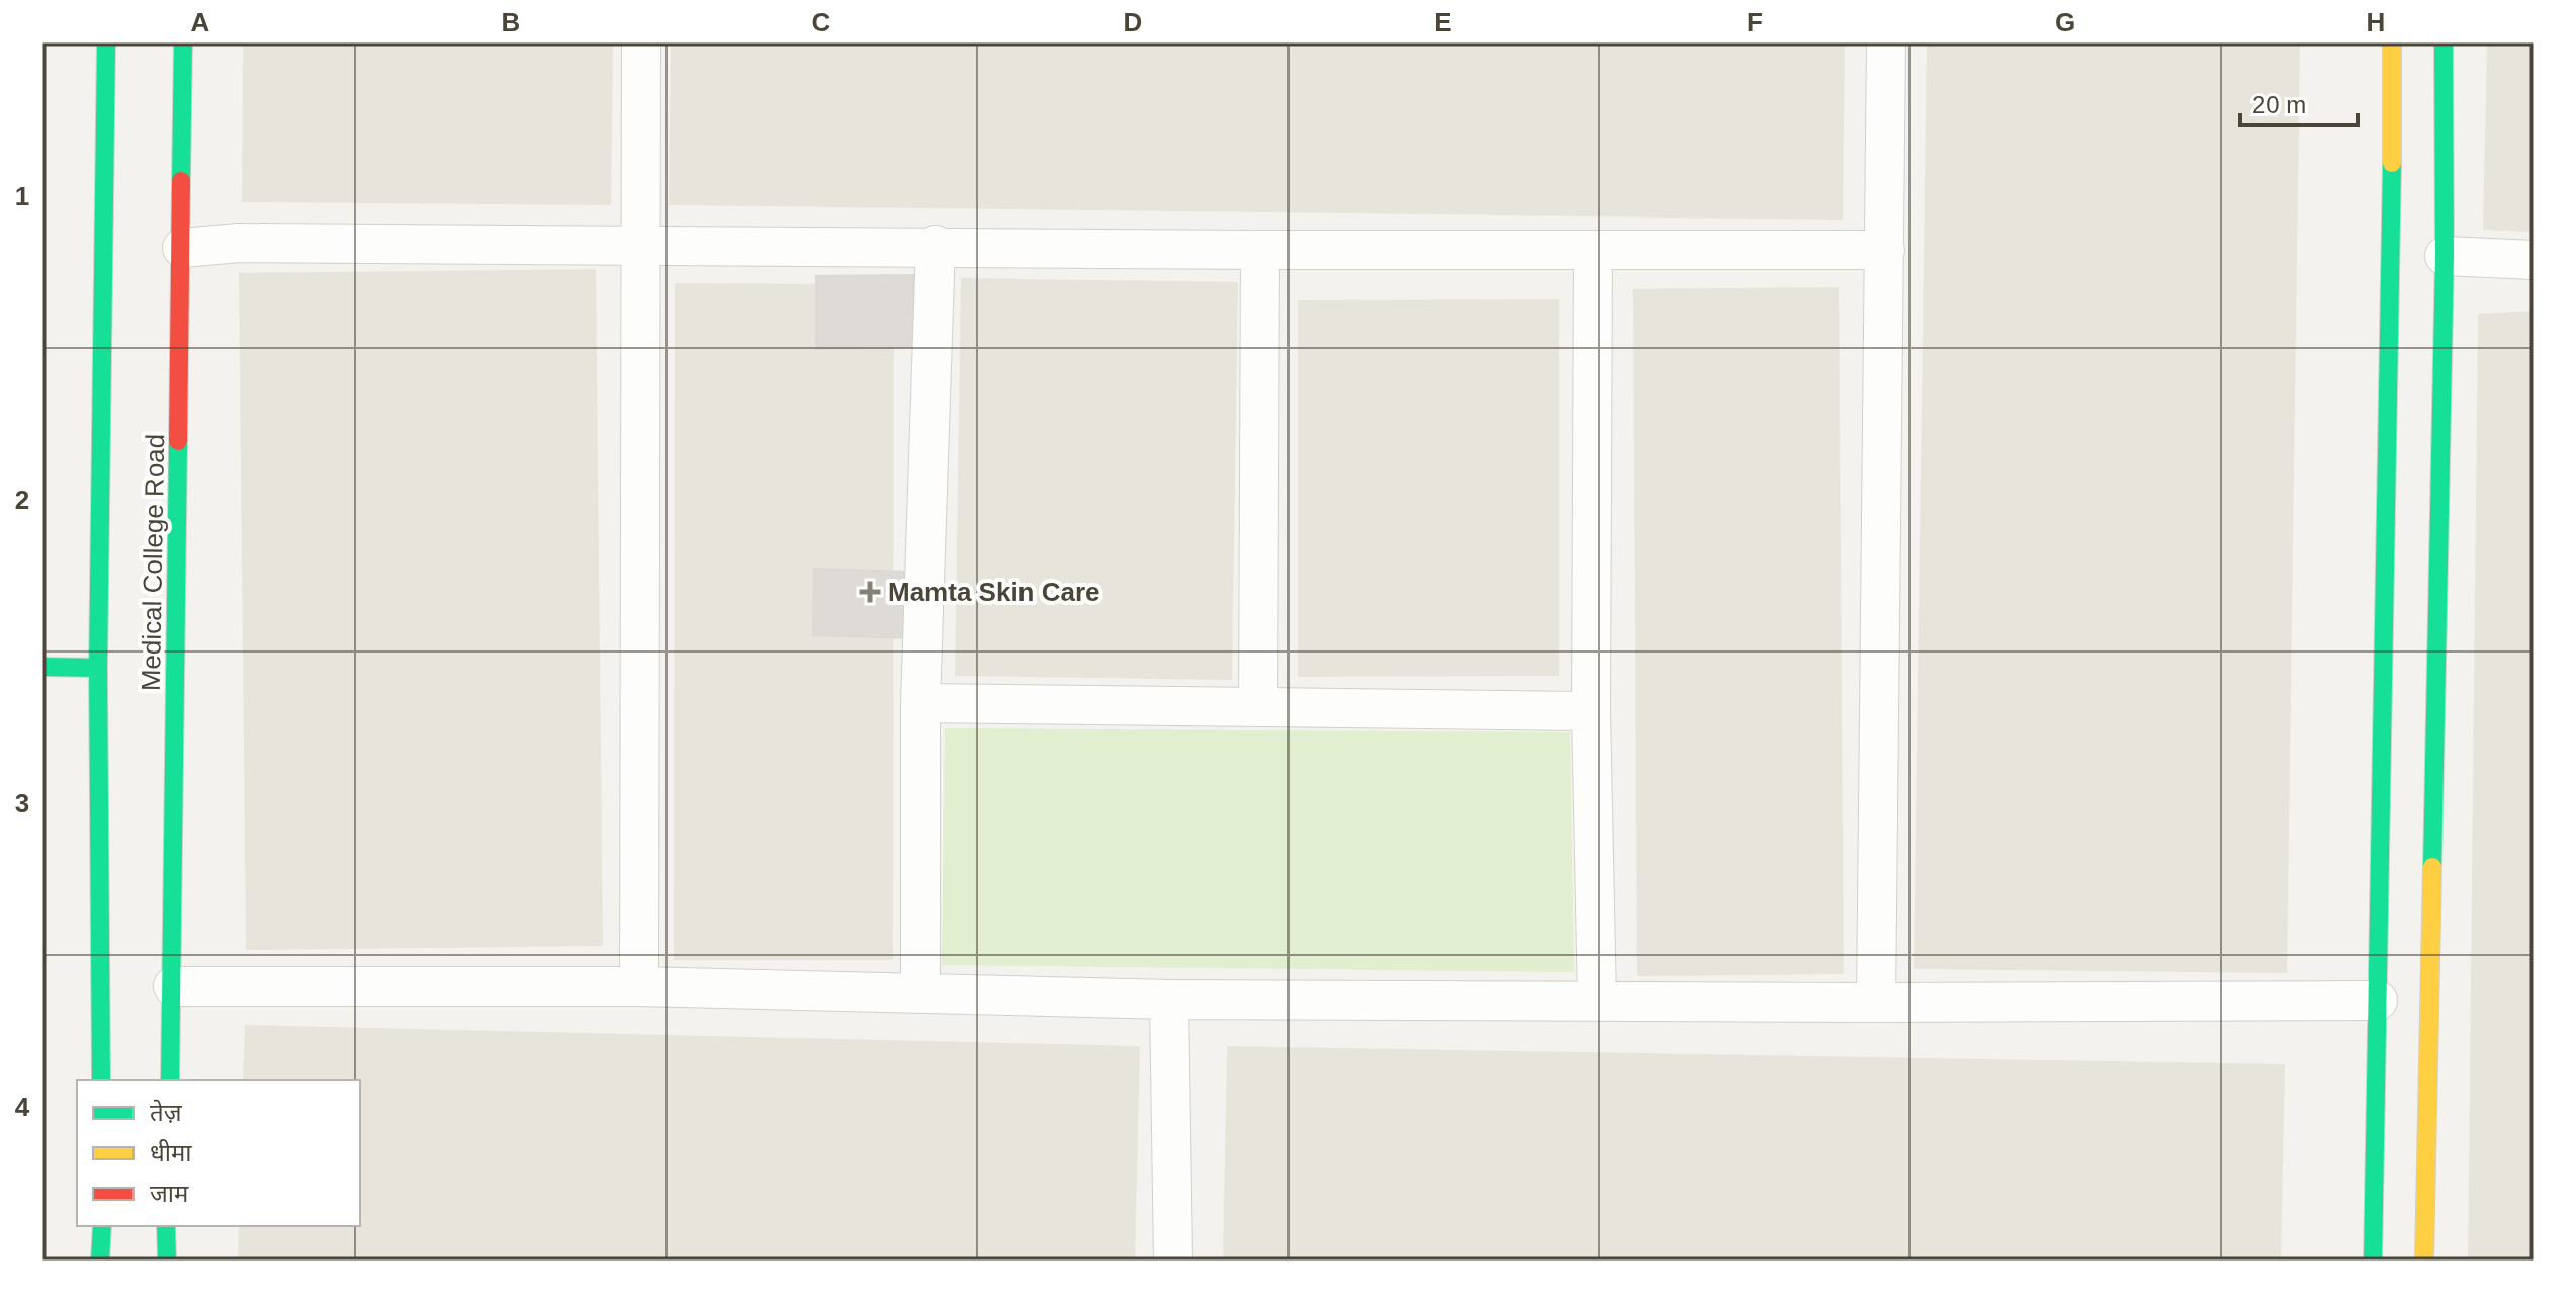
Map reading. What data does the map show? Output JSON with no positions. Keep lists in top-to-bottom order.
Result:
{
  "streets": {
    "street": ["Medical College Road"]
  },
  "places": {
    "health": ["Mamta Skin Care"]
  },
  "legend": ["तेज़", "धीमा", "जाम"],
  "scale_bar": "20 m",
  "grid": {
    "columns": [
      "A",
      "B",
      "C",
      "D",
      "E",
      "F",
      "G",
      "H"
    ],
    "rows": [
      "1",
      "2",
      "3",
      "4"
    ]
  }
}
